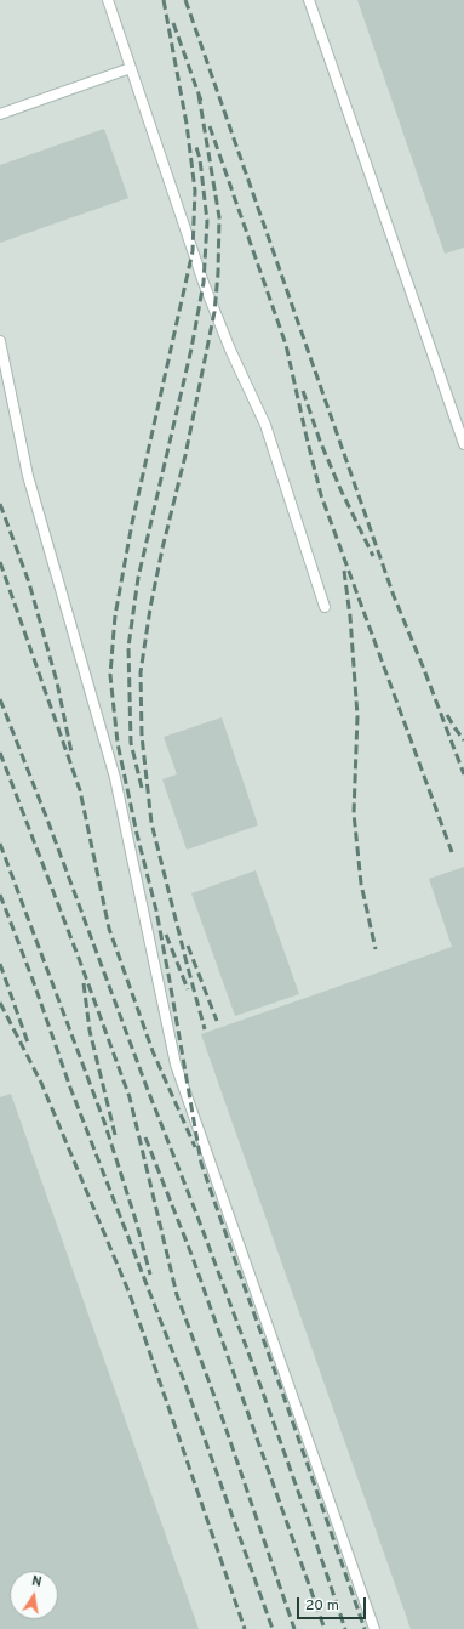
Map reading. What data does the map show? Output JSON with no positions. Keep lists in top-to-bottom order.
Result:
{
  "scale_bar": "20 m",
  "north": "top"
}
